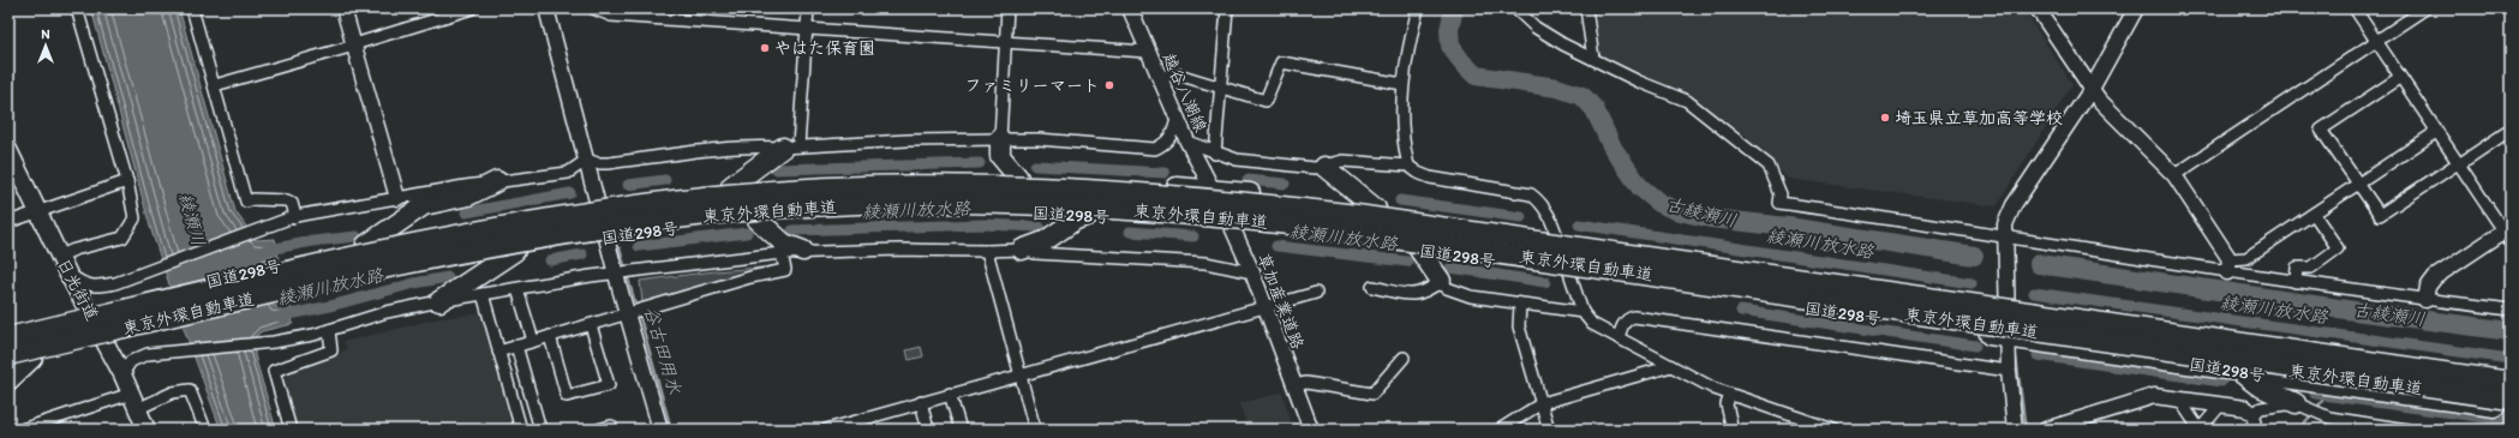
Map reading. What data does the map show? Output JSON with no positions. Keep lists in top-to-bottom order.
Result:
{
  "streets": {
    "highway": ["東京外環自動車道", "国道298号"],
    "main road": ["日光街道"],
    "street": ["越谷八潮線", "草加産業道路"]
  },
  "crossings": [
    ["越谷八潮線", "国道298号"],
    ["越谷八潮線", "草加産業道路"],
    ["国道298号", "日光街道"],
    ["国道298号", "草加産業道路"]
  ],
  "water": [
    "綾瀬川放水路",
    "古綾瀬川",
    "綾瀬川",
    "谷古田用水"
  ],
  "places": ["やはた保育園", "ファミリーマート", "埼玉県立草加高等学校"],
  "north": "top"
}
